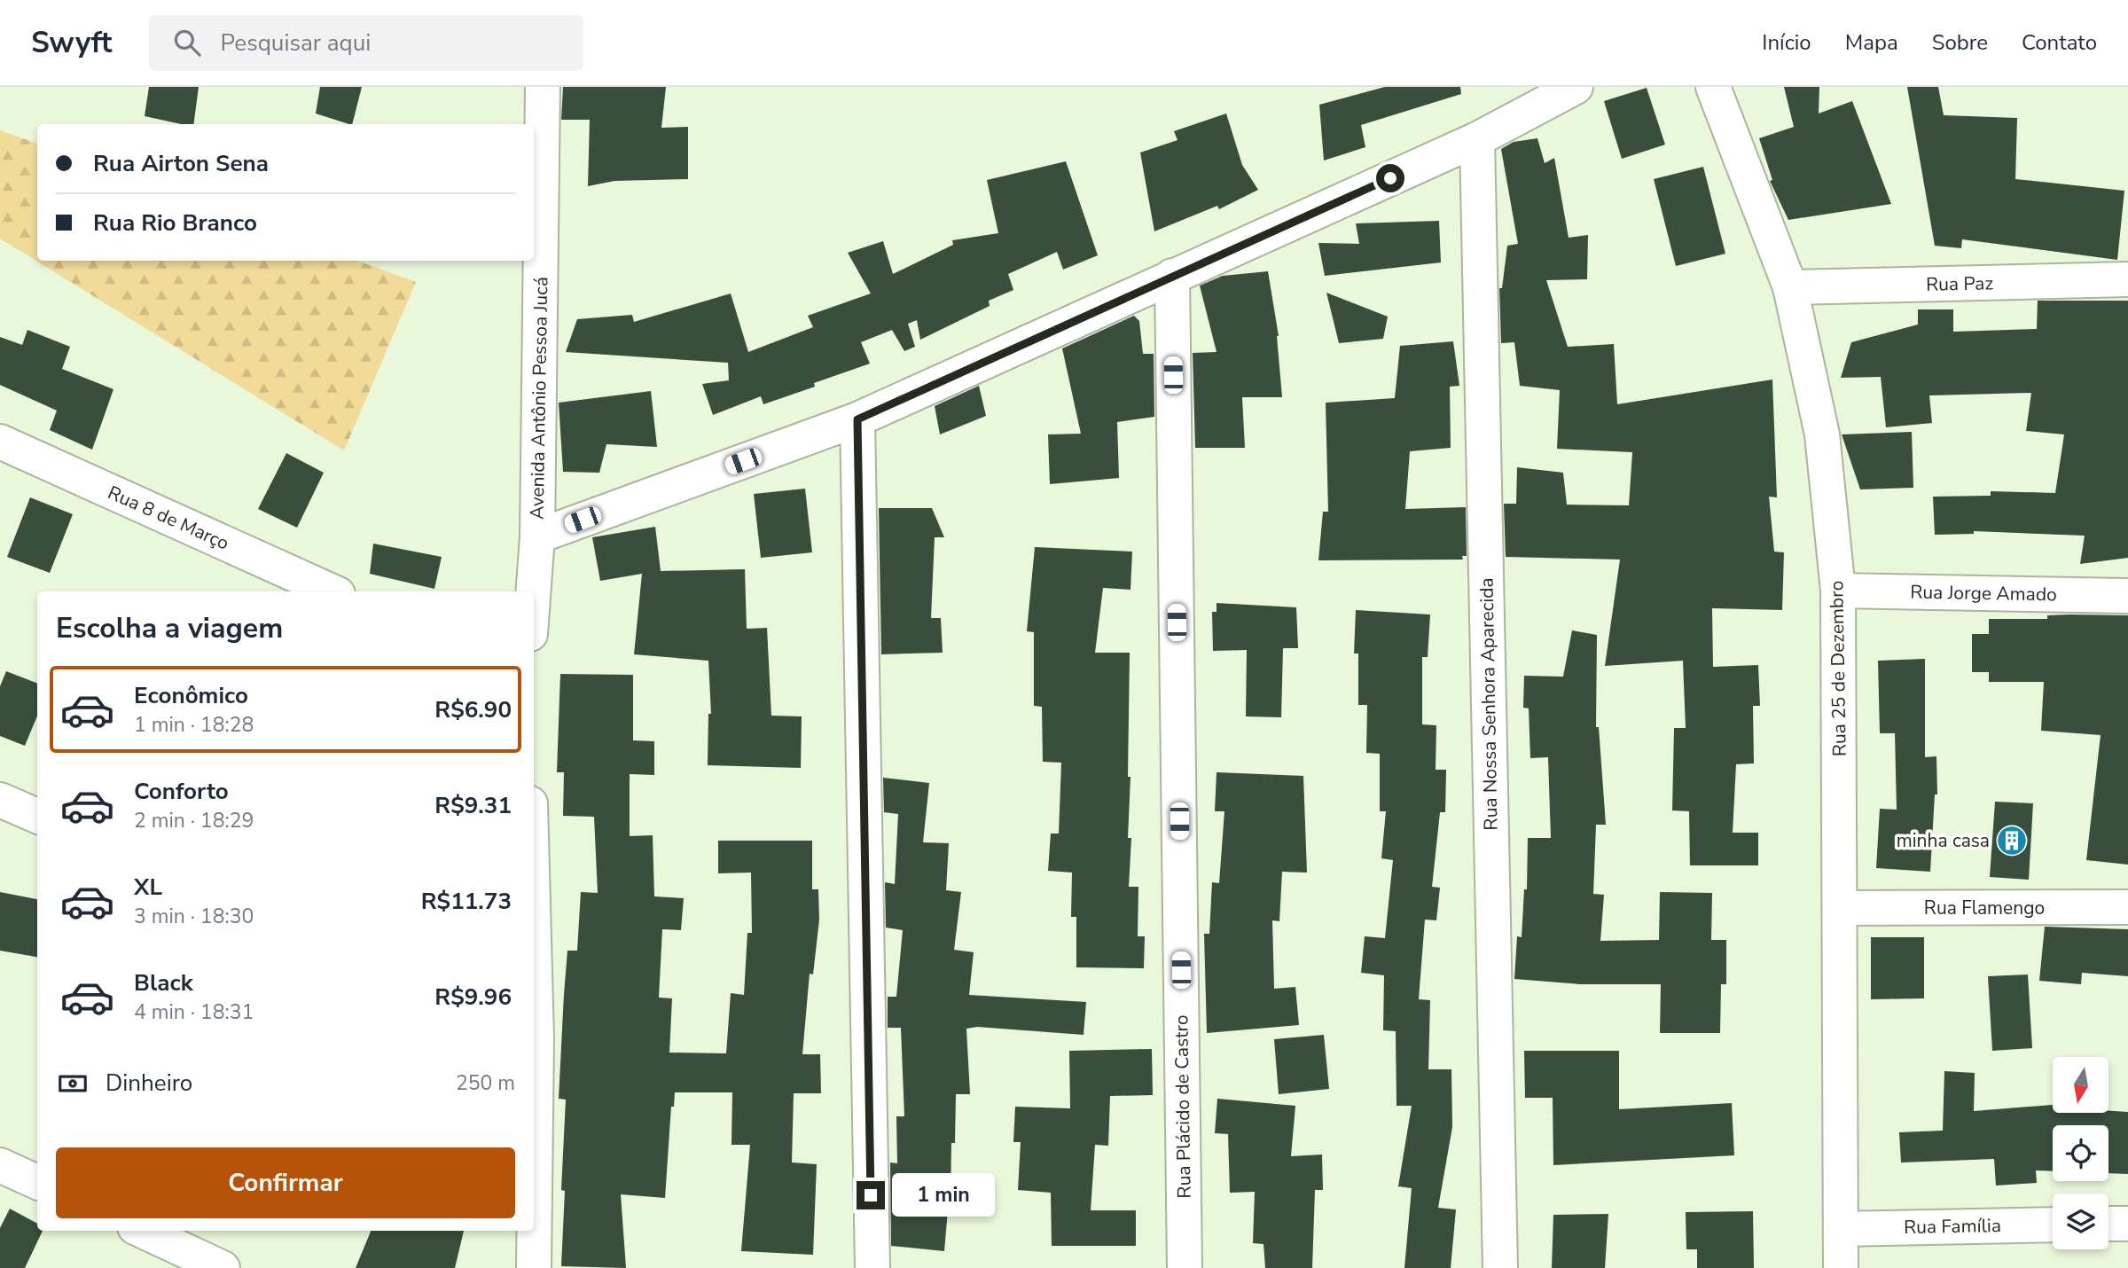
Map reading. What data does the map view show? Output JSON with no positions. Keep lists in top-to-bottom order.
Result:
{
  "streets": {
    "street": [
      "Rua Paz",
      "Avenida Antônio Pessoa Jucá",
      "Rua 8 de Março",
      "Rua Jorge Amado",
      "Rua 25 de Dezembro",
      "Rua Nossa Senhora Aparecida",
      "Rua Flamengo",
      "Rua Plácido de Castro",
      "Rua Família"
    ]
  },
  "crossings": [
    ["Rua Paz", "Rua 25 de Dezembro"],
    ["Rua Jorge Amado", "Rua 25 de Dezembro"],
    ["Rua 25 de Dezembro", "Rua Flamengo"],
    ["Rua 25 de Dezembro", "Rua Família"]
  ],
  "places": {
    "building": ["minha casa"]
  },
  "north": "bottom",
  "page": {
    "header": "Swyft",
    "search": "Pesquisar aqui",
    "nav": [
      "Início",
      "Mapa",
      "Sobre",
      "Contato"
    ],
    "banner": ["Rua Airton Sena", "Rua Rio Branco"],
    "heading": "Escolha a viagem",
    "list": [
      {
        "name": "Econômico",
        "note": "1 min · 18:28",
        "value": "R$6.90"
      },
      {
        "name": "Conforto",
        "note": "2 min · 18:29",
        "value": "R$9.31"
      },
      {
        "name": "XL",
        "note": "3 min · 18:30",
        "value": "R$11.73"
      },
      {
        "name": "Black",
        "note": "4 min · 18:31",
        "value": "R$9.96"
      }
    ],
    "pay": ["Dinheiro", "250 m"],
    "buttons": "Confirmar",
    "bubble": "1 min"
  }
}
